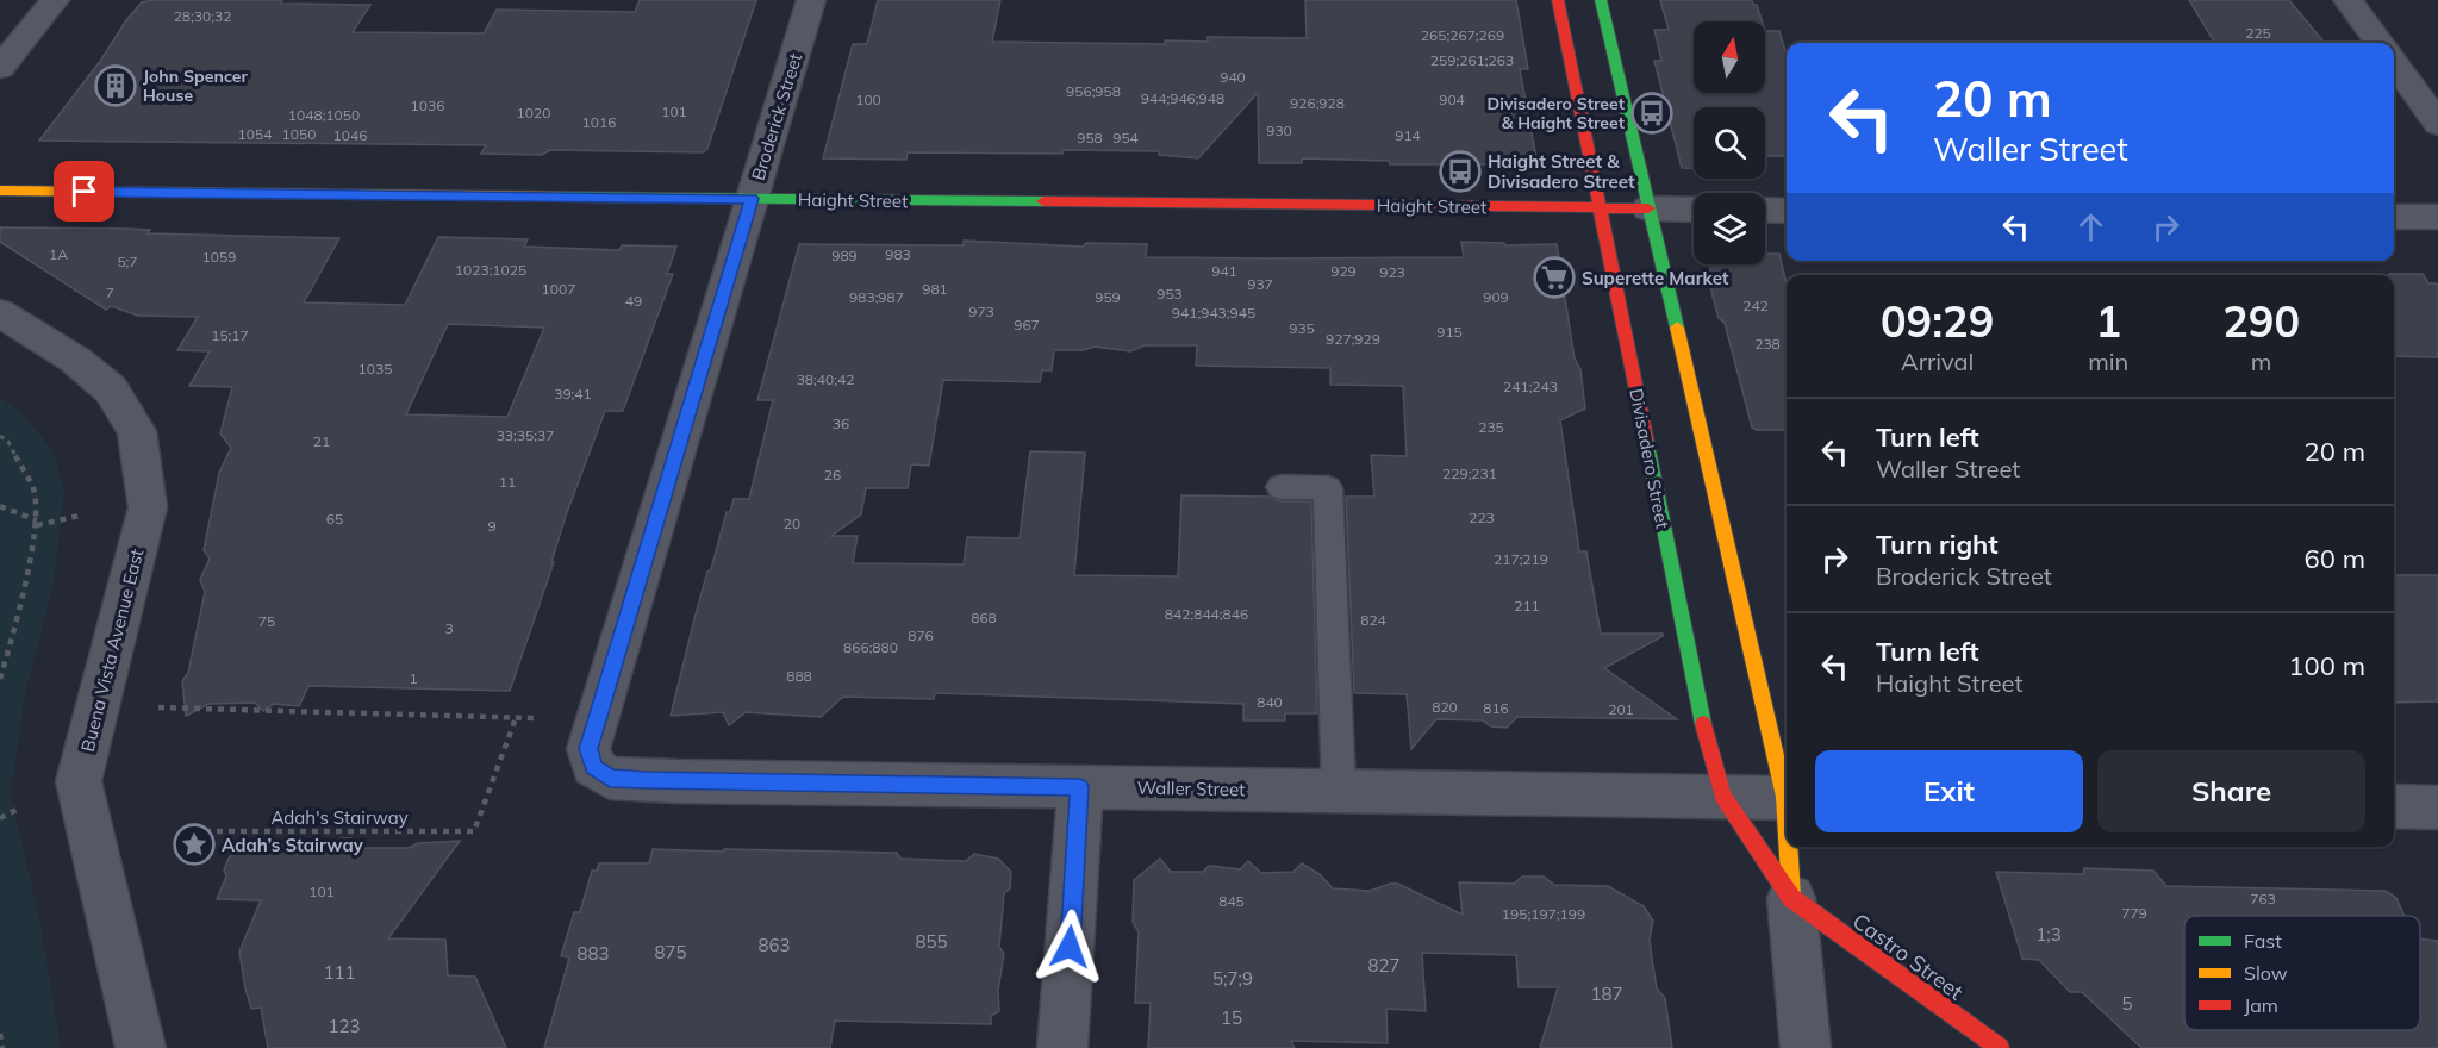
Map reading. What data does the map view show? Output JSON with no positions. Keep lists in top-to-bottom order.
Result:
{
  "streets": {
    "main road": ["Haight Street", "Divisadero Street", "Castro Street"],
    "street": ["Broderick Street", "Buena Vista Avenue East", "Waller Street"],
    "path": ["Adah's Stairway"]
  },
  "crossings": [
    ["Broderick Street", "Haight Street"],
    ["Broderick Street", "Waller Street"],
    ["Haight Street", "Divisadero Street"],
    ["Divisadero Street", "Waller Street"],
    ["Divisadero Street", "Castro Street"]
  ],
  "places": {
    "building": ["John Spencer House"],
    "bus stop": ["Divisadero Street & Haight Street", "Haight Street & Divisadero Street"],
    "supermarket": ["Superette Market"],
    "place": ["Adah’s Stairway"]
  },
  "house_numbers": [
    "28;30;32",
    "225",
    "265;267;269",
    "259;261;263",
    "940",
    "956;958",
    "944;946;948",
    "100",
    "904",
    "926;928",
    "1036",
    "101",
    "1020",
    "1048;1050",
    "1016",
    "930",
    "1054",
    "1050",
    "1046",
    "914",
    "958",
    "954",
    "1A",
    "983",
    "989",
    "1059",
    "5;7",
    "1023;1025",
    "941",
    "929",
    "923",
    "937",
    "1007",
    "981",
    "7",
    "953",
    "983;987",
    "959",
    "909",
    "49",
    "242",
    "973",
    "941;943;945",
    "967",
    "935",
    "915",
    "15;17",
    "927;929",
    "238",
    "1035",
    "38;40;42",
    "241;243",
    "39;41",
    "36",
    "235",
    "33;35;37",
    "21",
    "229;231",
    "26",
    "11",
    "223",
    "65",
    "20",
    "9",
    "217;219",
    "211",
    "842;844;846",
    "868",
    "824",
    "75",
    "3",
    "876",
    "866;880",
    "888",
    "1",
    "840",
    "820",
    "816",
    "201",
    "101",
    "763",
    "845",
    "779",
    "195;197;199",
    "1;3",
    "855",
    "863",
    "875",
    "883",
    "827",
    "111",
    "5;7;9",
    "187",
    "5",
    "15",
    "123"
  ],
  "legend": ["Fast", "Slow", "Jam"],
  "north": "top",
  "page": {
    "turn": ["20 m", "Waller Street"],
    "eta": [
      "09:29",
      "Arrival",
      "1",
      "min",
      "290",
      "m"
    ],
    "list": [
      {
        "name": "Turn left",
        "note": "Waller Street",
        "value": "20 m"
      },
      {
        "name": "Turn right",
        "note": "Broderick Street",
        "value": "60 m"
      },
      {
        "name": "Turn left",
        "note": "Haight Street",
        "value": "100 m"
      }
    ],
    "buttons": ["Exit", "Share"]
  }
}
